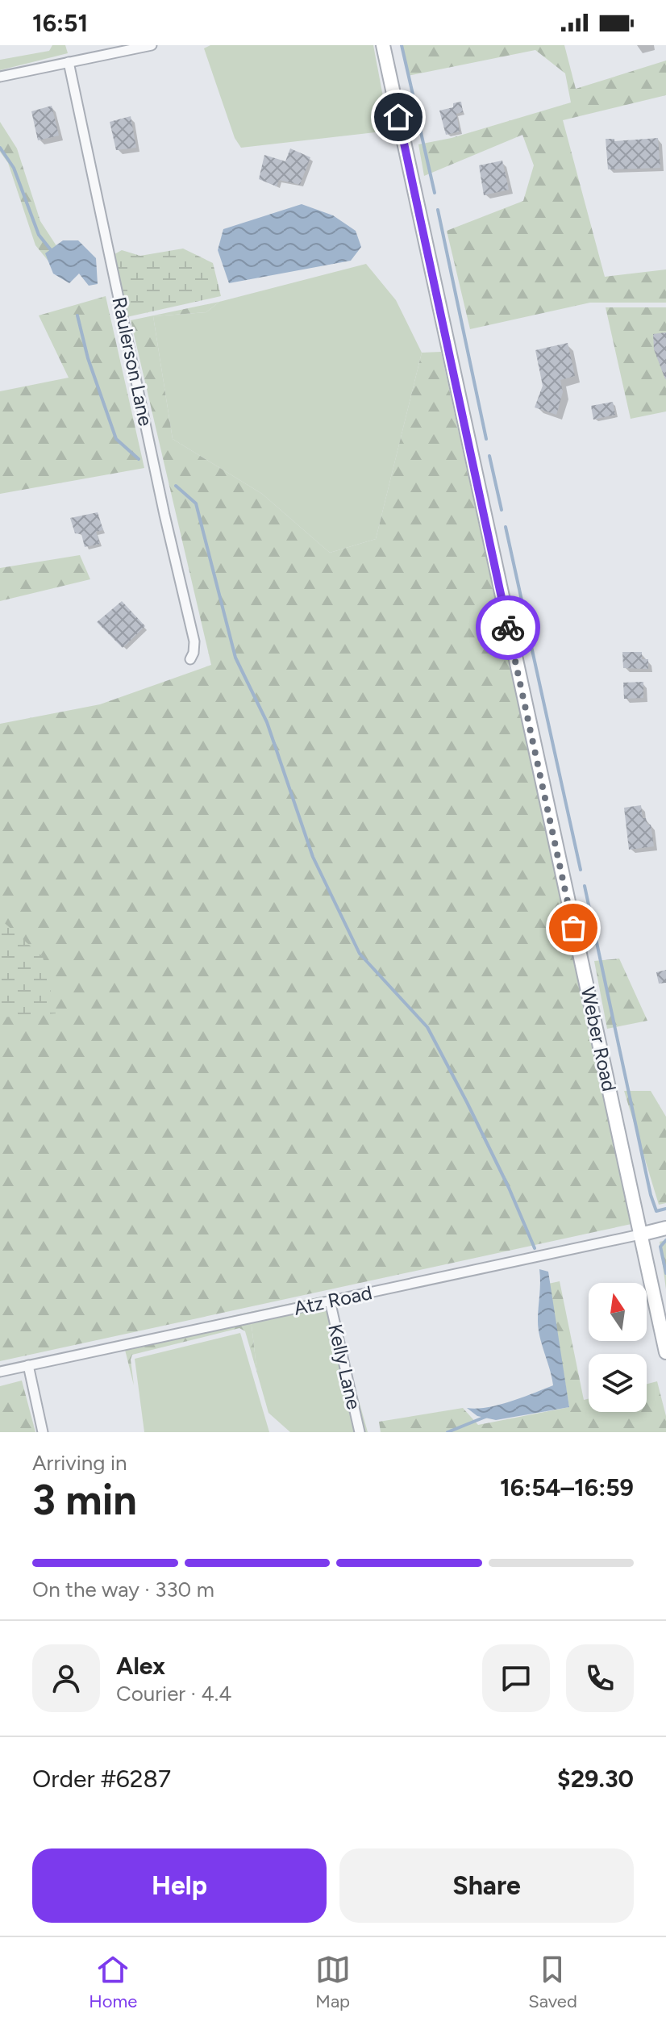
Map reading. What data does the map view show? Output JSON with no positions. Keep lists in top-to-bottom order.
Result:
{
  "streets": {
    "street": [
      "Raulerson Lane",
      "Weber Road",
      "Atz Road",
      "Kelly Lane"
    ]
  },
  "crossings": [
    ["Weber Road", "Atz Road"],
    ["Atz Road", "Kelly Lane"]
  ],
  "north": "top",
  "page": {
    "status": "16:51",
    "heading": ["3 min", "Arriving in", "16:54–16:59"],
    "panel": [
      "Alex",
      "Courier · 4.4",
      "Order #6287",
      "$29.30"
    ],
    "bar": "On the way · 330 m",
    "buttons": ["Help", "Share"],
    "tabs": ["Home", "Map", "Saved"]
  }
}
